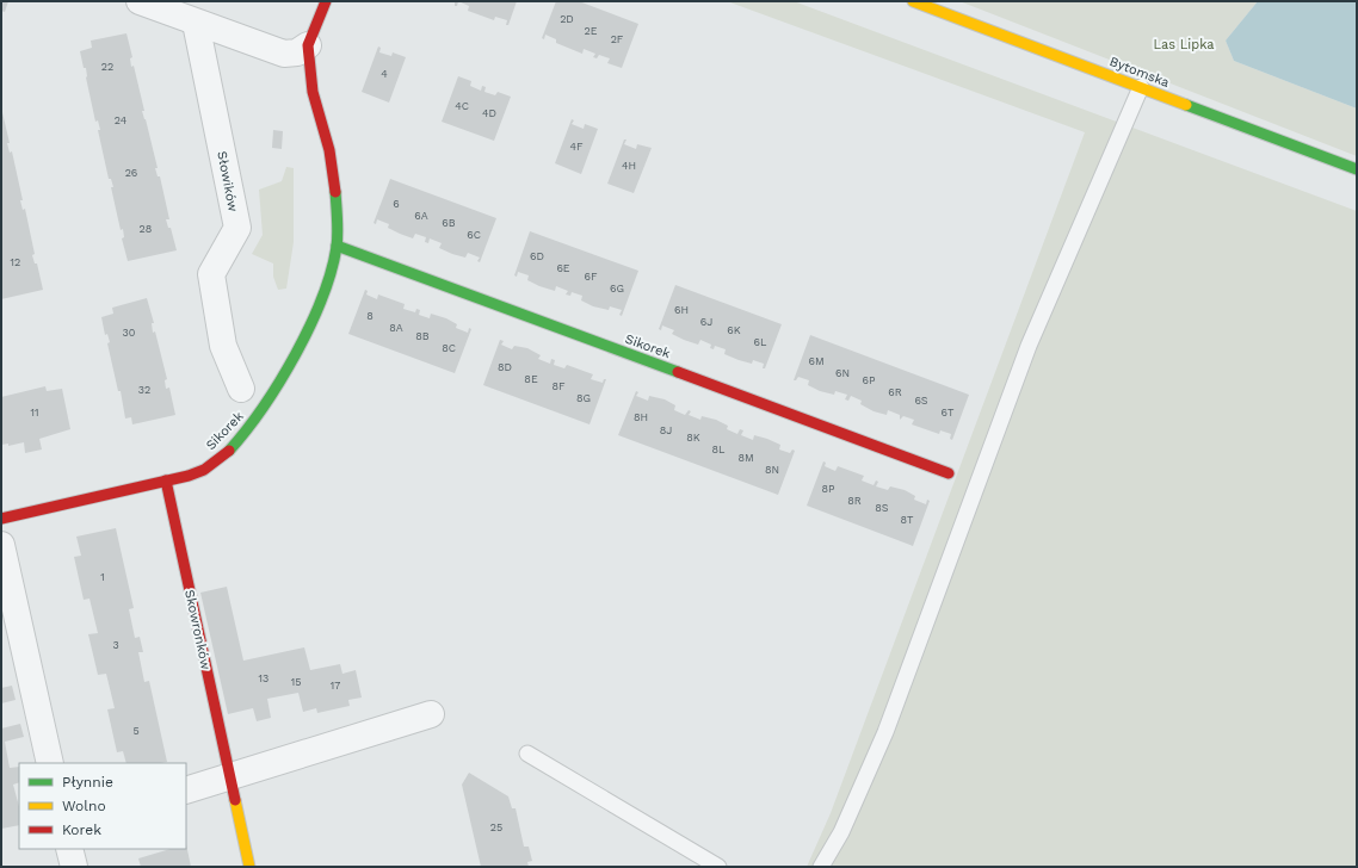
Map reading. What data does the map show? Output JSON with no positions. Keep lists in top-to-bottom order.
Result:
{
  "streets": {
    "street": [
      "Bytomska",
      "Słowików",
      "Sikorek",
      "Skowronków"
    ]
  },
  "crossings": [
    ["Sikorek", "Skowronków"]
  ],
  "parks": ["Las Lipka"],
  "house_numbers": [
    "2D",
    "2E",
    "2F",
    "22",
    "4",
    "4C",
    "4D",
    "24",
    "4F",
    "4H",
    "26",
    "6",
    "6A",
    "6B",
    "28",
    "6C",
    "6D",
    "12",
    "6E",
    "6F",
    "6G",
    "6H",
    "8",
    "6J",
    "8A",
    "6K",
    "30",
    "8B",
    "6L",
    "8C",
    "6M",
    "8D",
    "6N",
    "8E",
    "6P",
    "8F",
    "32",
    "6R",
    "8G",
    "6S",
    "11",
    "6T",
    "8H",
    "8J",
    "8K",
    "8L",
    "8M",
    "8N",
    "8P",
    "8R",
    "8S",
    "8T",
    "1",
    "3",
    "13",
    "15",
    "17",
    "5",
    "25"
  ],
  "legend": ["Płynnie", "Wolno", "Korek"]
}
